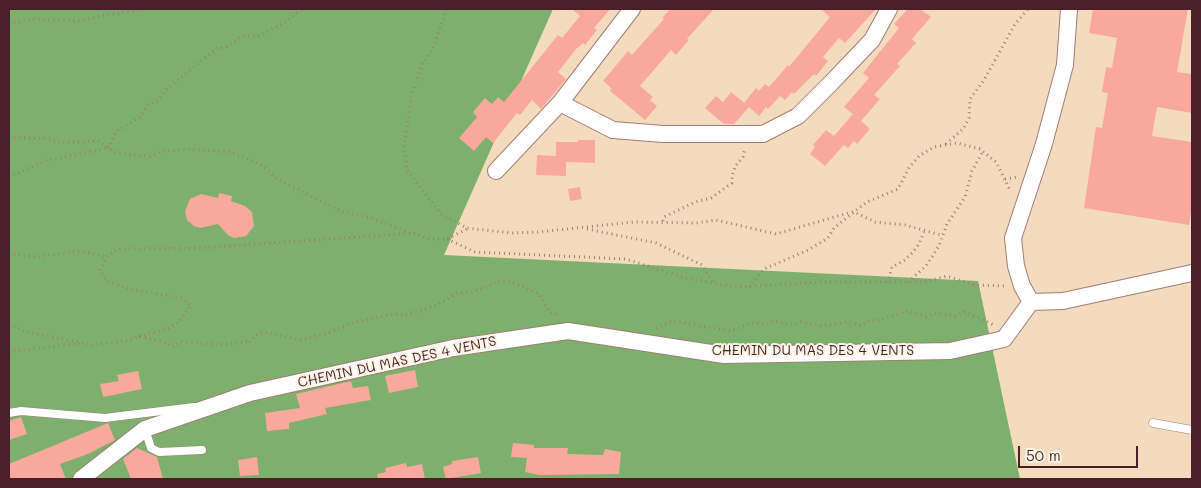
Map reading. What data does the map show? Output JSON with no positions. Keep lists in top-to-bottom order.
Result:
{
  "streets": {
    "street": ["CHEMIN DU MAS DES 4 VENTS"]
  },
  "scale_bar": "50 m"
}
